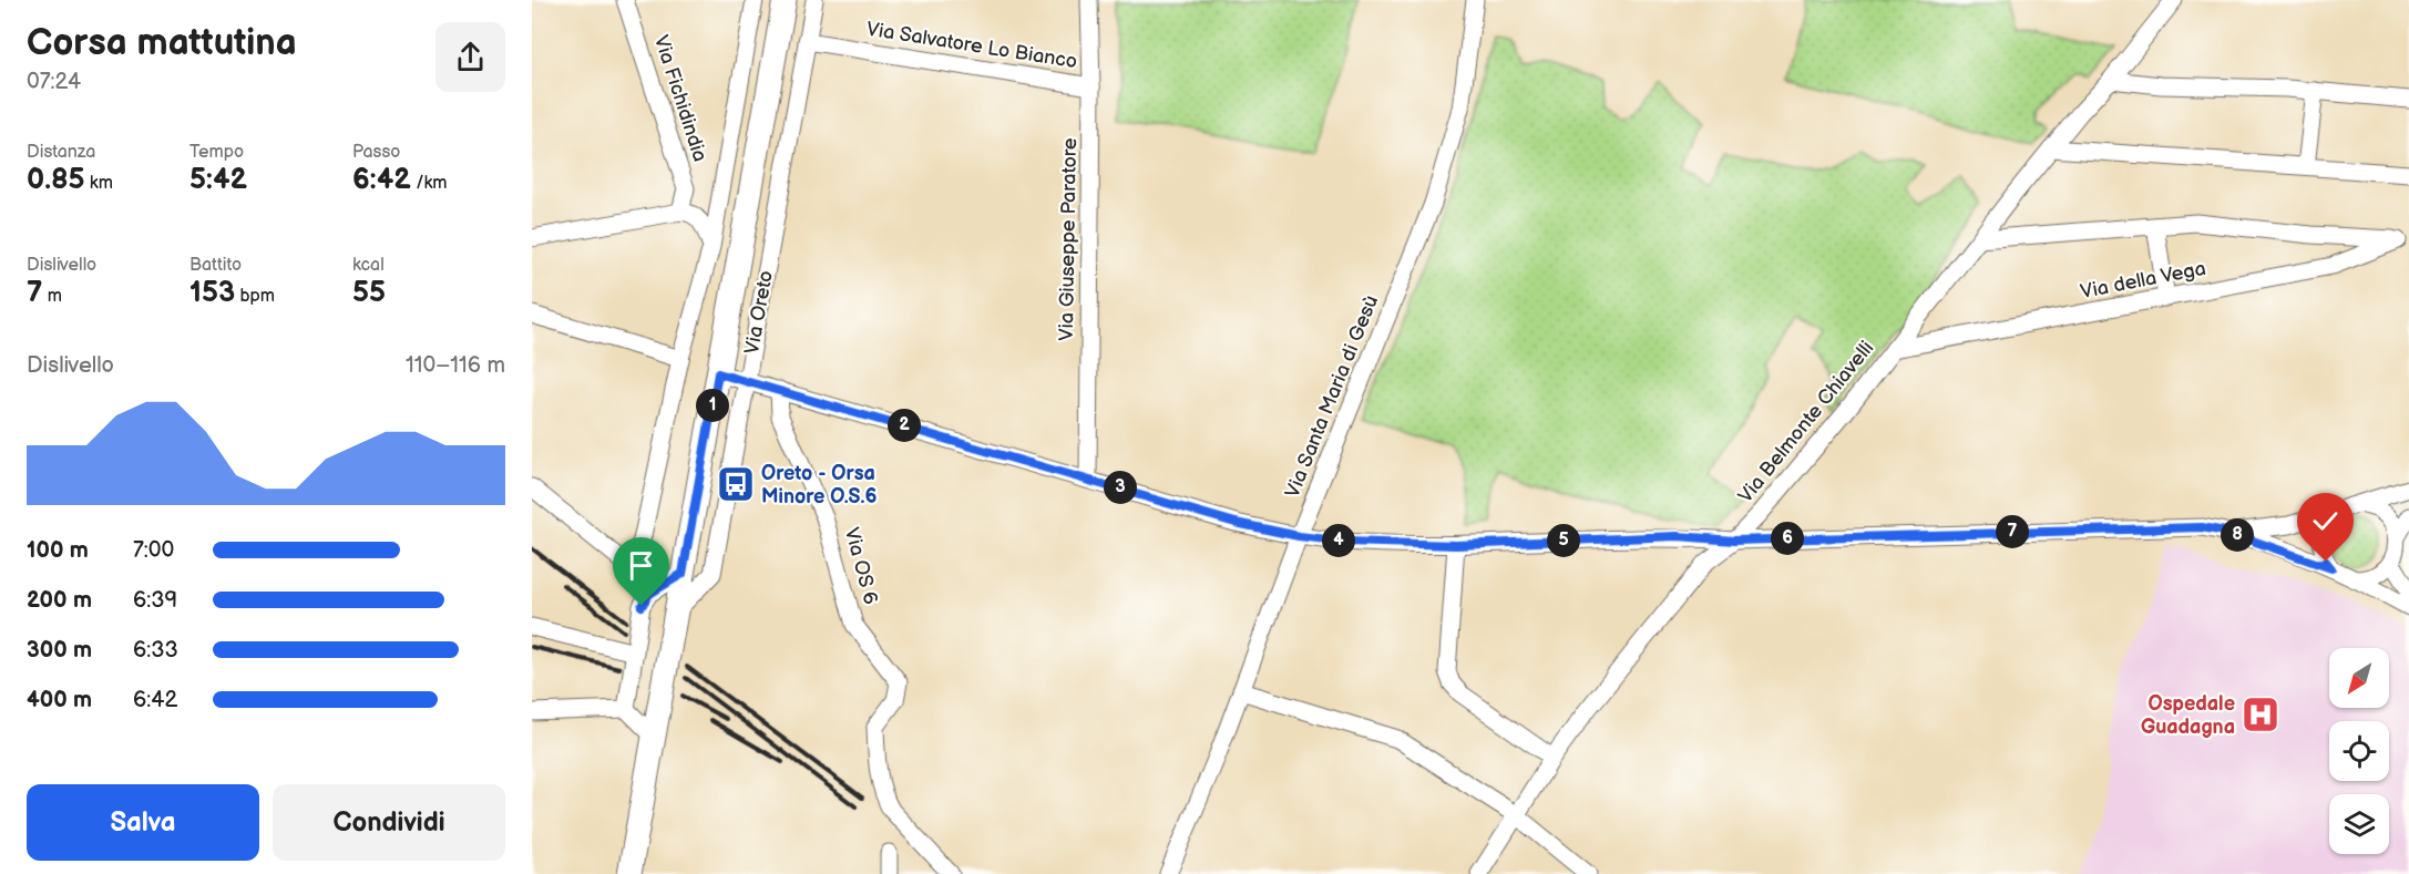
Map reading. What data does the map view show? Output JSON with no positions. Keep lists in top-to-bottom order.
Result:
{
  "streets": {
    "street": [
      "Via Salvatore Lo Bianco",
      "Via Fichidindia",
      "Via Giuseppe Paratore",
      "Via della Vega",
      "Via Oreto",
      "Via Santa Maria di Gesù",
      "Via Belmonte Chiavelli",
      "Via OS 6"
    ]
  },
  "crossings": [
    ["Via Salvatore Lo Bianco", "Via Giuseppe Paratore"],
    ["Via Salvatore Lo Bianco", "Via Oreto"],
    ["Via della Vega", "Via Belmonte Chiavelli"]
  ],
  "places": {
    "bus stop": ["Oreto - Orsa Minore O.S.6"],
    "hospital": ["Ospedale Guadagna"]
  },
  "north": "bottom left",
  "page": {
    "heading": ["Corsa mattutina", "07:24"],
    "stats": [
      ["Distanza", "0.85 km"],
      ["Tempo", "5:42"],
      ["Passo", "6:42 /km"],
      ["Dislivello", "7 m"],
      ["Battito", "153 bpm"],
      ["kcal", "55"]
    ],
    "chart": ["Dislivello", "110–116 m"],
    "pins": [
      "1",
      "2",
      "3",
      "7",
      "8",
      "6",
      "4",
      "5"
    ],
    "list": [
      {
        "name": "100 m",
        "note": "7:00"
      },
      {
        "name": "200 m",
        "note": "6:39"
      },
      {
        "name": "300 m",
        "note": "6:33"
      },
      {
        "name": "400 m",
        "note": "6:42"
      }
    ],
    "buttons": ["Salva", "Condividi"]
  }
}
